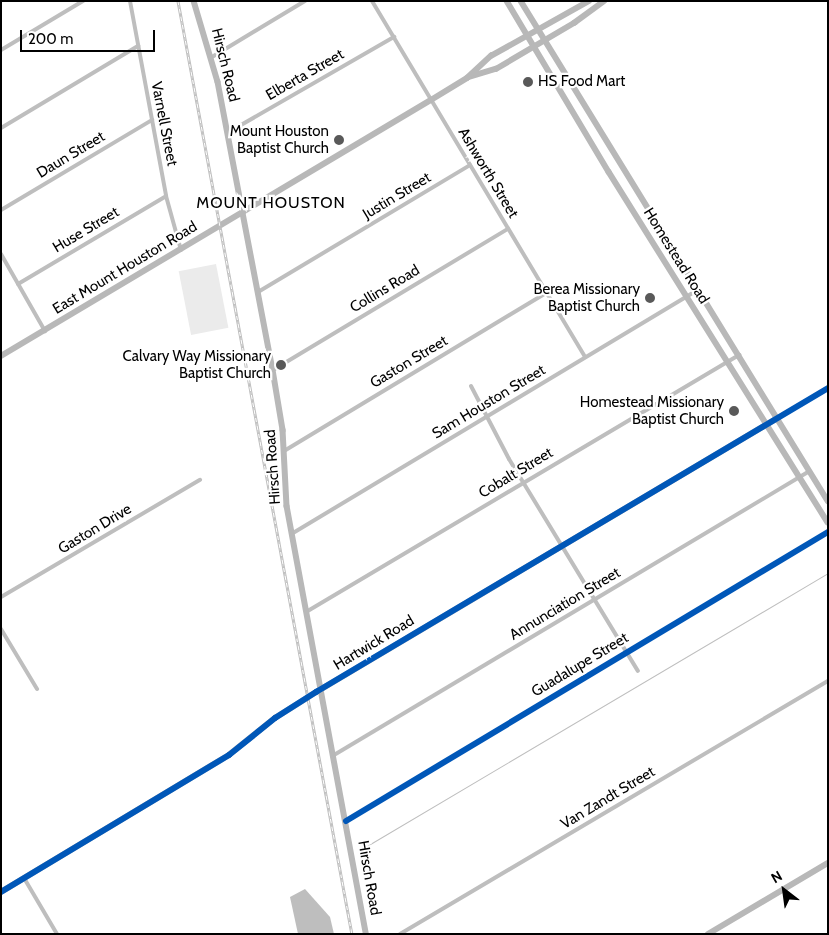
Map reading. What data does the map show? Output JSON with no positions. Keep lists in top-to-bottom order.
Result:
{
  "streets": {
    "main road": [
      "Hirsch Road",
      "Homestead Road",
      "East Mount Houston Road",
      "Hartwick Road"
    ],
    "street": [
      "Elberta Street",
      "Varnell Street",
      "Daun Street",
      "Ashworth Street",
      "Justin Street",
      "Huse Street",
      "Collins Road",
      "Gaston Street",
      "Sam Houston Street",
      "Cobalt Street",
      "Gaston Drive",
      "Annunciation Street",
      "Guadalupe Street",
      "Van Zandt Street"
    ]
  },
  "crossings": [
    ["Hirsch Road", "Elberta Street"],
    ["Hirsch Road", "Justin Street"],
    ["Hirsch Road", "East Mount Houston Road"],
    ["Hirsch Road", "Collins Road"],
    ["Hirsch Road", "Gaston Street"],
    ["Hirsch Road", "Sam Houston Street"],
    ["Hirsch Road", "Cobalt Street"],
    ["Hirsch Road", "Annunciation Street"],
    ["Hirsch Road", "Hartwick Road"],
    ["Hirsch Road", "Guadalupe Street"],
    ["Elberta Street", "Ashworth Street"],
    ["Varnell Street", "Daun Street"],
    ["Varnell Street", "Huse Street"],
    ["Varnell Street", "East Mount Houston Road"],
    ["Ashworth Street", "Justin Street"],
    ["Ashworth Street", "East Mount Houston Road"],
    ["Ashworth Street", "Collins Road"],
    ["Ashworth Street", "Gaston Street"],
    ["Ashworth Street", "Sam Houston Street"],
    ["Homestead Road", "East Mount Houston Road"],
    ["Homestead Road", "Sam Houston Street"],
    ["Homestead Road", "Cobalt Street"],
    ["Homestead Road", "Annunciation Street"],
    ["Homestead Road", "Hartwick Road"]
  ],
  "districts": ["MOUNT HOUSTON"],
  "places": [
    "HS Food Mart",
    "Mount Houston Baptist Church",
    "Berea Missionary Baptist Church",
    "Calvary Way Missionary Baptist Church",
    "Homestead Missionary Baptist Church"
  ],
  "scale_bar": "200 m",
  "north": "top left"
}
